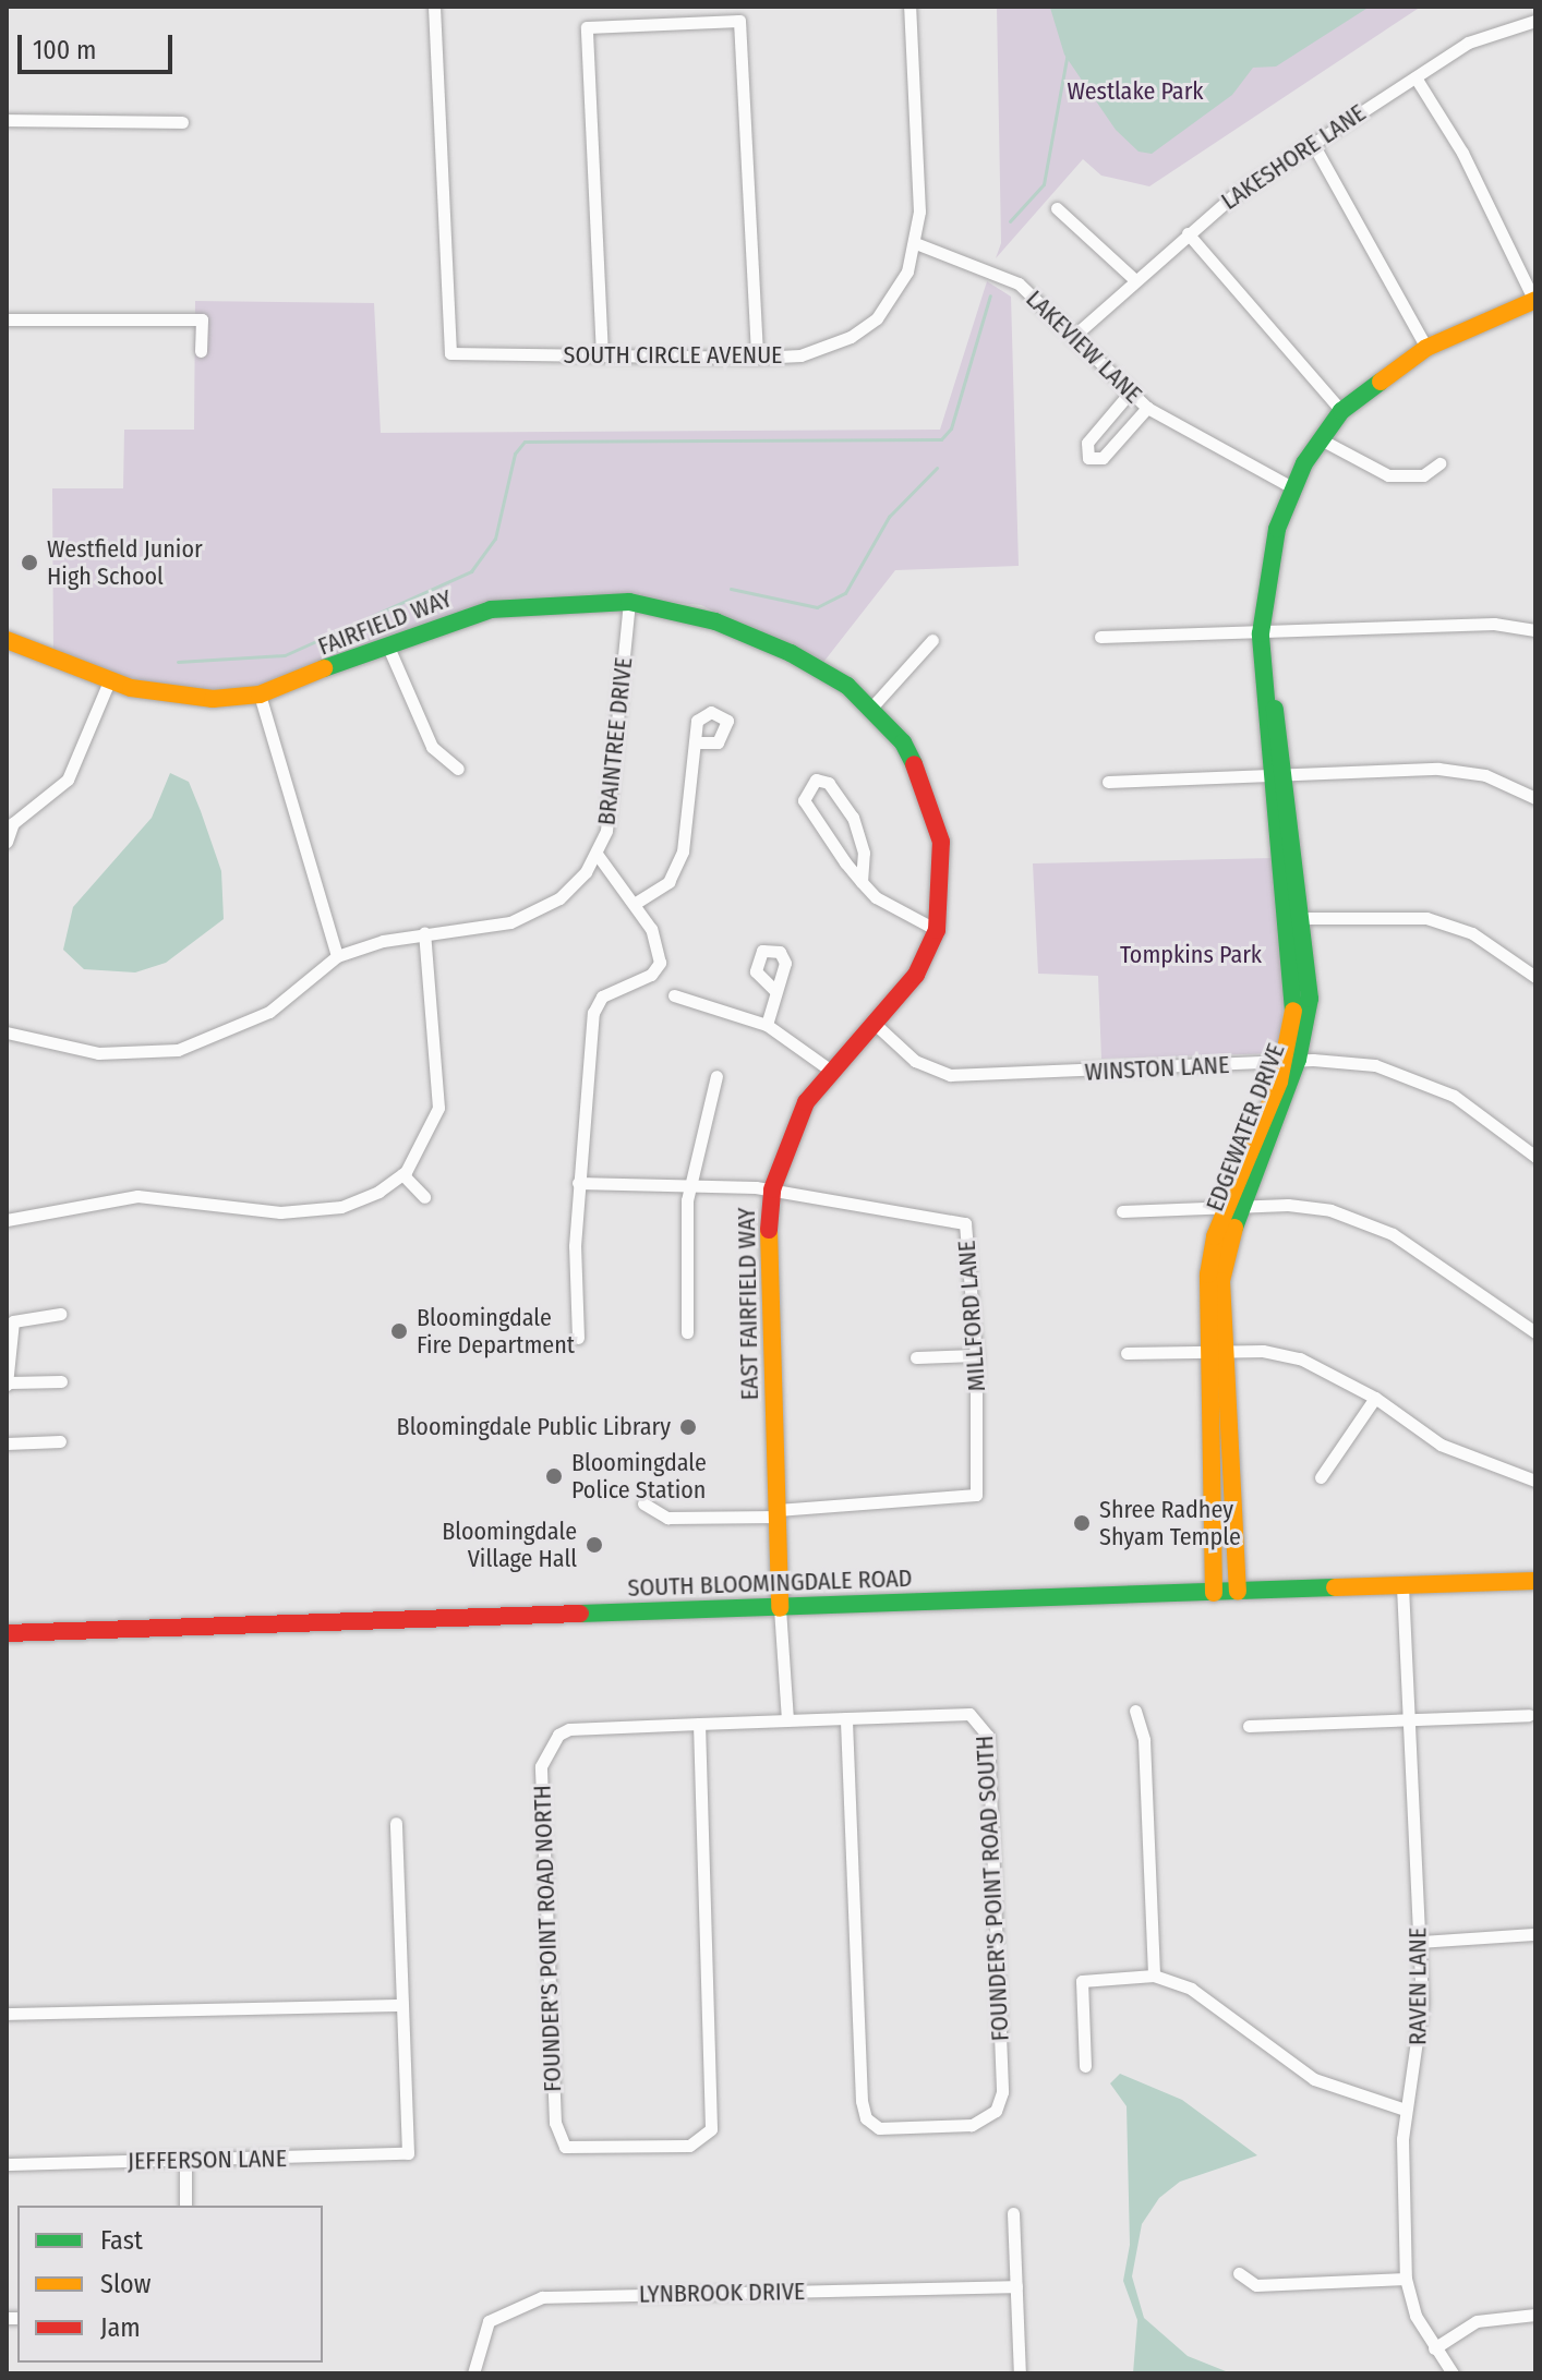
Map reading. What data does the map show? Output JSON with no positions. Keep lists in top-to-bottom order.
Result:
{
  "streets": {
    "street": [
      "LAKESHORE LANE",
      "LAKEVIEW LANE",
      "SOUTH CIRCLE AVENUE",
      "FAIRFIELD WAY",
      "BRAINTREE DRIVE",
      "WINSTON LANE",
      "EDGEWATER DRIVE",
      "EAST FAIRFIELD WAY",
      "MILLFORD LANE",
      "SOUTH BLOOMINGDALE ROAD",
      "FOUNDER'S POINT ROAD SOUTH",
      "FOUNDER'S POINT ROAD NORTH",
      "RAVEN LANE",
      "JEFFERSON LANE",
      "LYNBROOK DRIVE"
    ]
  },
  "crossings": [
    ["LAKESHORE LANE", "LAKEVIEW LANE"],
    ["LAKEVIEW LANE", "SOUTH CIRCLE AVENUE"],
    ["LAKEVIEW LANE", "EDGEWATER DRIVE"],
    ["FAIRFIELD WAY", "BRAINTREE DRIVE"],
    ["FAIRFIELD WAY", "EAST FAIRFIELD WAY"],
    ["WINSTON LANE", "EDGEWATER DRIVE"],
    ["WINSTON LANE", "EAST FAIRFIELD WAY"],
    ["EDGEWATER DRIVE", "SOUTH BLOOMINGDALE ROAD"],
    ["EAST FAIRFIELD WAY", "MILLFORD LANE"],
    ["EAST FAIRFIELD WAY", "SOUTH BLOOMINGDALE ROAD"],
    ["SOUTH BLOOMINGDALE ROAD", "RAVEN LANE"]
  ],
  "parks": ["Westlake Park", "Tompkins Park"],
  "places": [
    "Westfield Junior High School",
    "Bloomingdale Fire Department",
    "Bloomingdale Public Library",
    "Bloomingdale Police Station",
    "Shree Radhey Shyam Temple",
    "Bloomingdale Village Hall"
  ],
  "legend": ["Fast", "Slow", "Jam"],
  "scale_bar": "100 m"
}
